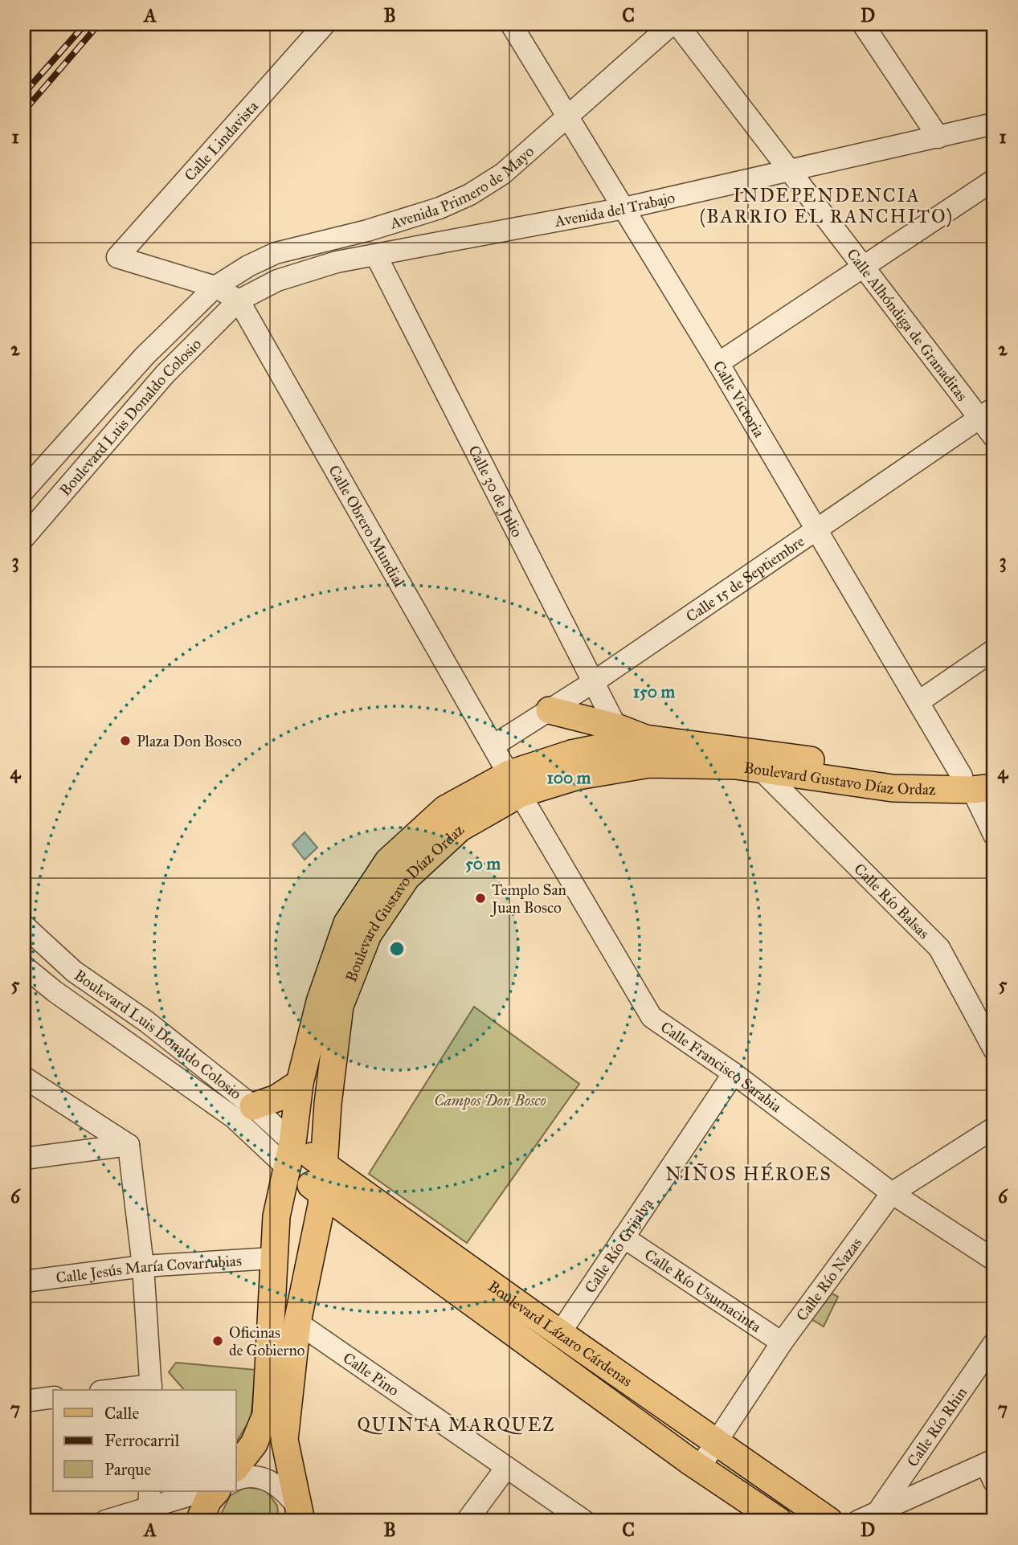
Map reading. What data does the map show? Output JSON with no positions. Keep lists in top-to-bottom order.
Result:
{
  "streets": {
    "main road": ["Boulevard Gustavo Díaz Ordaz", "Boulevard Lázaro Cárdenas"],
    "street": [
      "Calle Lindavista",
      "Avenida Primero de Mayo",
      "Avenida del Trabajo",
      "Calle Alhóndiga de Granaditas",
      "Calle Victoria",
      "Boulevard Luis Donaldo Colosio",
      "Calle 30 de Julio",
      "Calle Obrero Mundial",
      "Calle 15 de Septiembre",
      "Calle Río Balsas",
      "Calle Francisco Sarabia",
      "Calle Río Grijalva",
      "Calle Jesús María Covarrubias",
      "Calle Río Nazas",
      "Calle Río Usumacinta",
      "Calle Pino",
      "Calle Río Rhin"
    ]
  },
  "crossings": [
    ["Calle Lindavista", "Avenida Primero de Mayo"],
    ["Calle Lindavista", "Boulevard Luis Donaldo Colosio"],
    ["Calle Lindavista", "Calle Obrero Mundial"],
    ["Avenida Primero de Mayo", "Calle Victoria"],
    ["Avenida Primero de Mayo", "Boulevard Luis Donaldo Colosio"],
    ["Avenida Primero de Mayo", "Calle Obrero Mundial"],
    ["Avenida del Trabajo", "Calle Alhóndiga de Granaditas"],
    ["Avenida del Trabajo", "Calle Victoria"],
    ["Avenida del Trabajo", "Boulevard Luis Donaldo Colosio"],
    ["Avenida del Trabajo", "Calle 30 de Julio"],
    ["Avenida del Trabajo", "Calle Obrero Mundial"],
    ["Calle Alhóndiga de Granaditas", "Calle 15 de Septiembre"],
    ["Calle Victoria", "Calle 15 de Septiembre"],
    ["Calle Victoria", "Boulevard Gustavo Díaz Ordaz"],
    ["Boulevard Luis Donaldo Colosio", "Calle Obrero Mundial"],
    ["Boulevard Luis Donaldo Colosio", "Boulevard Gustavo Díaz Ordaz"],
    ["Boulevard Luis Donaldo Colosio", "Boulevard Lázaro Cárdenas"],
    ["Calle 30 de Julio", "Calle 15 de Septiembre"],
    ["Calle Obrero Mundial", "Calle 15 de Septiembre"],
    ["Calle Obrero Mundial", "Boulevard Gustavo Díaz Ordaz"],
    ["Calle Obrero Mundial", "Calle Francisco Sarabia"],
    ["Boulevard Gustavo Díaz Ordaz", "Calle Río Balsas"],
    ["Boulevard Gustavo Díaz Ordaz", "Calle Francisco Sarabia"],
    ["Boulevard Gustavo Díaz Ordaz", "Calle Jesús María Covarrubias"],
    ["Boulevard Gustavo Díaz Ordaz", "Boulevard Lázaro Cárdenas"],
    ["Boulevard Gustavo Díaz Ordaz", "Calle Pino"],
    ["Calle Francisco Sarabia", "Calle Río Grijalva"],
    ["Calle Francisco Sarabia", "Calle Río Nazas"],
    ["Calle Río Grijalva", "Calle Río Usumacinta"],
    ["Calle Río Grijalva", "Boulevard Lázaro Cárdenas"],
    ["Calle Río Nazas", "Calle Río Usumacinta"],
    ["Calle Río Nazas", "Boulevard Lázaro Cárdenas"]
  ],
  "districts": ["INDEPENDENCIA (BARRIO EL RANCHITO)", "NIÑOS HÉROES", "QUINTA MARQUEZ"],
  "parks": ["Campos Don Bosco"],
  "places": ["Plaza Don Bosco", "Templo San Juan Bosco", "Oficinas de Gobierno"],
  "legend": ["Calle", "Ferrocarril", "Parque"],
  "grid": {
    "columns": [
      "A",
      "B",
      "C",
      "D"
    ],
    "rows": [
      "1",
      "2",
      "3",
      "4",
      "5",
      "6",
      "7"
    ]
  },
  "rings": ["150 m", "100 m", "50 m"]
}
